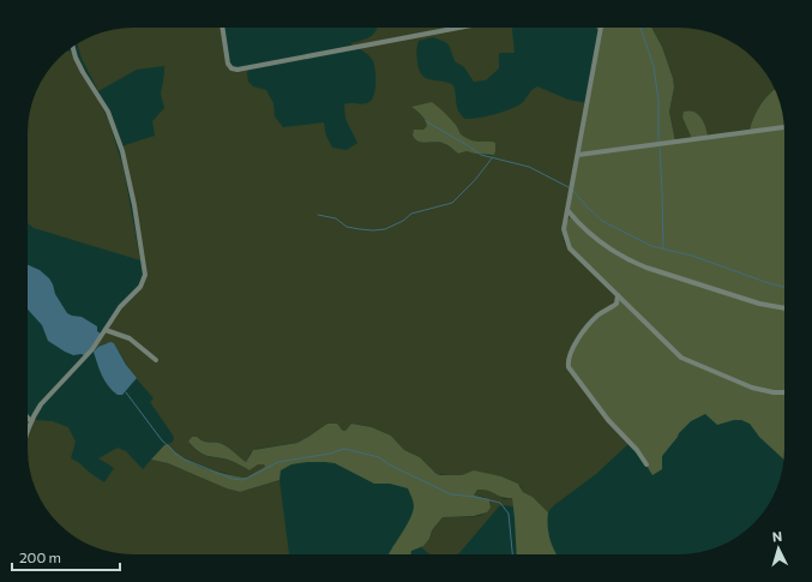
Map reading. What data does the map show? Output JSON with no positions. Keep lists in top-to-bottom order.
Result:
{
  "scale_bar": "200 m",
  "north": "top"
}
